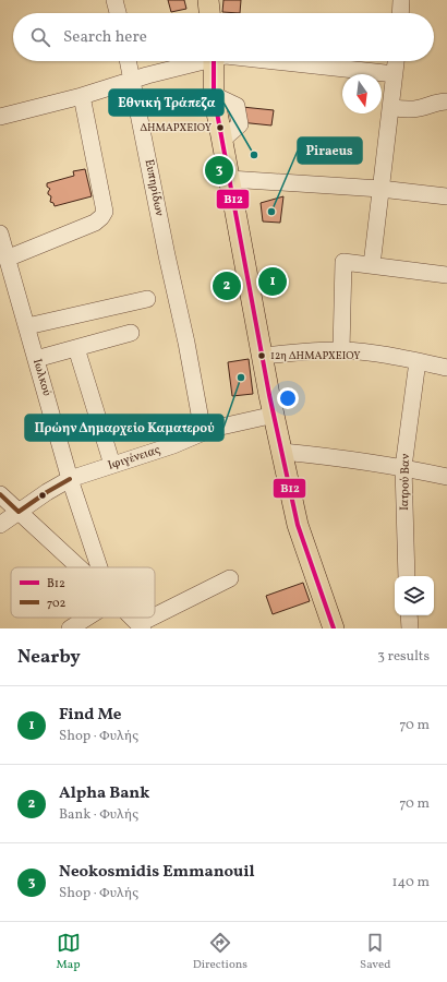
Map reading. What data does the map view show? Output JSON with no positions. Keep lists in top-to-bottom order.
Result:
{
  "streets": {
    "street": [
      "Ευπηρίδων",
      "Ιωλκού",
      "Ιφιγένειας",
      "Ιατρού Βαν"
    ]
  },
  "crossings": [
    ["Ευπηρίδων", "Ιφιγένειας"],
    ["Ιωλκού", "Ιφιγένειας"]
  ],
  "places": [
    "ΔΗΜΑΡΧΕΙΟΥ",
    "Εθνική Τράπεζα",
    "Piraeus",
    "12η ΔΗΜΑΡΧΕΙΟΥ",
    "Πρώην Δημαρχείο Καματερού"
  ],
  "lines": ["transit line Β12", "transit line 702"],
  "legend": ["Β12", "702"],
  "north": "bottom",
  "page": {
    "search": "Search here",
    "pins": ["3", "1", "2"],
    "heading": ["Nearby", "3 results"],
    "list": [
      {
        "mark": "1",
        "name": "Find Me",
        "note": "Shop · Φυλής",
        "value": "70 m"
      },
      {
        "mark": "2",
        "name": "Alpha Bank",
        "note": "Bank · Φυλής",
        "value": "70 m"
      },
      {
        "mark": "3",
        "name": "Neokosmidis Emmanouil",
        "note": "Shop · Φυλής",
        "value": "140 m"
      }
    ],
    "nav": ["Map", "Directions", "Saved"]
  }
}
